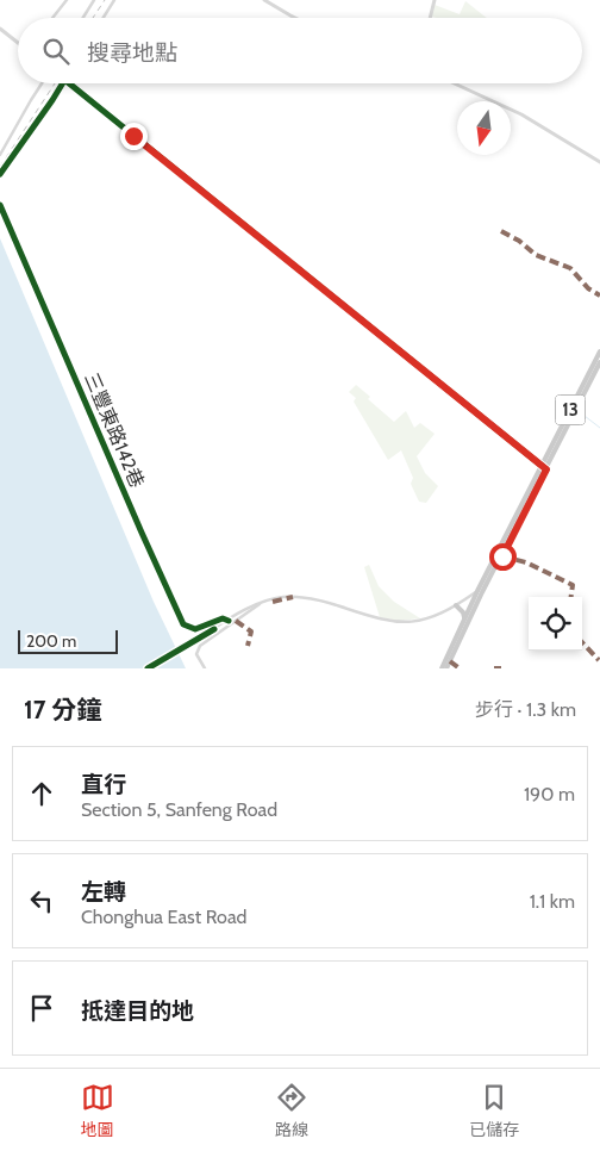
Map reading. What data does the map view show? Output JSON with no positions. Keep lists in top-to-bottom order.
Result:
{
  "streets": {
    "main road": ["13"],
    "street": ["三豐東路142巷"]
  },
  "scale_bar": "200 m",
  "north": "bottom",
  "page": {
    "search": "搜尋地點",
    "scale": "200 m",
    "heading": ["17 分鐘", "步行 · 1.3 km"],
    "list": [
      ["直行", "Section 5, Sanfeng Road", "190 m"],
      ["左轉", "Chonghua East Road", "1.1 km"],
      "抵達目的地"
    ],
    "nav": ["地圖", "路線", "已儲存"]
  }
}
